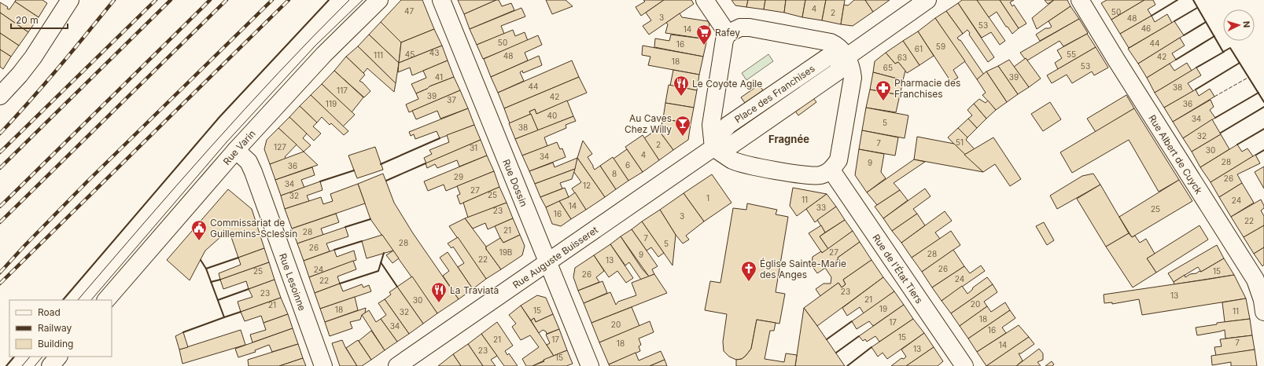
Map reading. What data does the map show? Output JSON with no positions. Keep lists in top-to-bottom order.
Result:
{
  "streets": {
    "street": [
      "Place des Franchises",
      "Rue Varin",
      "Rue Albert de Cuyck",
      "Rue Dossin",
      "Rue Auguste Buisseret",
      "Rue de l'État Tiers",
      "Rue Lesoinne"
    ]
  },
  "crossings": [
    ["Place des Franchises", "Rue Auguste Buisseret"],
    ["Rue Varin", "Rue Lesoinne"],
    ["Rue Dossin", "Rue Auguste Buisseret"]
  ],
  "districts": ["Fragnée"],
  "places": {
    "supermarket": ["Rafey"],
    "restaurant": ["Le Coyote Agile", "La Traviata"],
    "pharmacy": ["Pharmacie des Franchises"],
    "bar": ["Au Caves Chez Willy"],
    "public building": ["Commissariat de Guillemins-Sclessin"],
    "church": ["Église Sainte-Marie des Anges"]
  },
  "house_numbers": [
    "4",
    "47",
    "50",
    "2",
    "3",
    "48",
    "53",
    "46",
    "14",
    "50",
    "44",
    "16",
    "59",
    "61",
    "43",
    "45",
    "55",
    "111",
    "48",
    "42",
    "63",
    "18",
    "53",
    "65",
    "41",
    "39",
    "44",
    "38",
    "117",
    "39",
    "42",
    "37",
    "119",
    "36",
    "40",
    "34",
    "5",
    "38",
    "32",
    "51",
    "7",
    "2",
    "127",
    "31",
    "30",
    "4",
    "34",
    "28",
    "9",
    "6",
    "36",
    "8",
    "29",
    "26",
    "34",
    "12",
    "27",
    "25",
    "32",
    "1",
    "11",
    "24",
    "14",
    "33",
    "25",
    "23",
    "16",
    "3",
    "22",
    "21",
    "28",
    "7",
    "28",
    "5",
    "26",
    "19B",
    "27",
    "28",
    "9",
    "22",
    "13",
    "26",
    "24",
    "25",
    "15",
    "26",
    "24",
    "22",
    "23",
    "23",
    "13",
    "21",
    "30",
    "20",
    "21",
    "19",
    "18",
    "15",
    "11",
    "32",
    "18",
    "17",
    "20",
    "34",
    "16",
    "15",
    "21",
    "17",
    "7",
    "18",
    "14",
    "13",
    "23",
    "15"
  ],
  "legend": ["Road", "Railway", "Building"],
  "scale_bar": "20 m",
  "north": "right"
}
